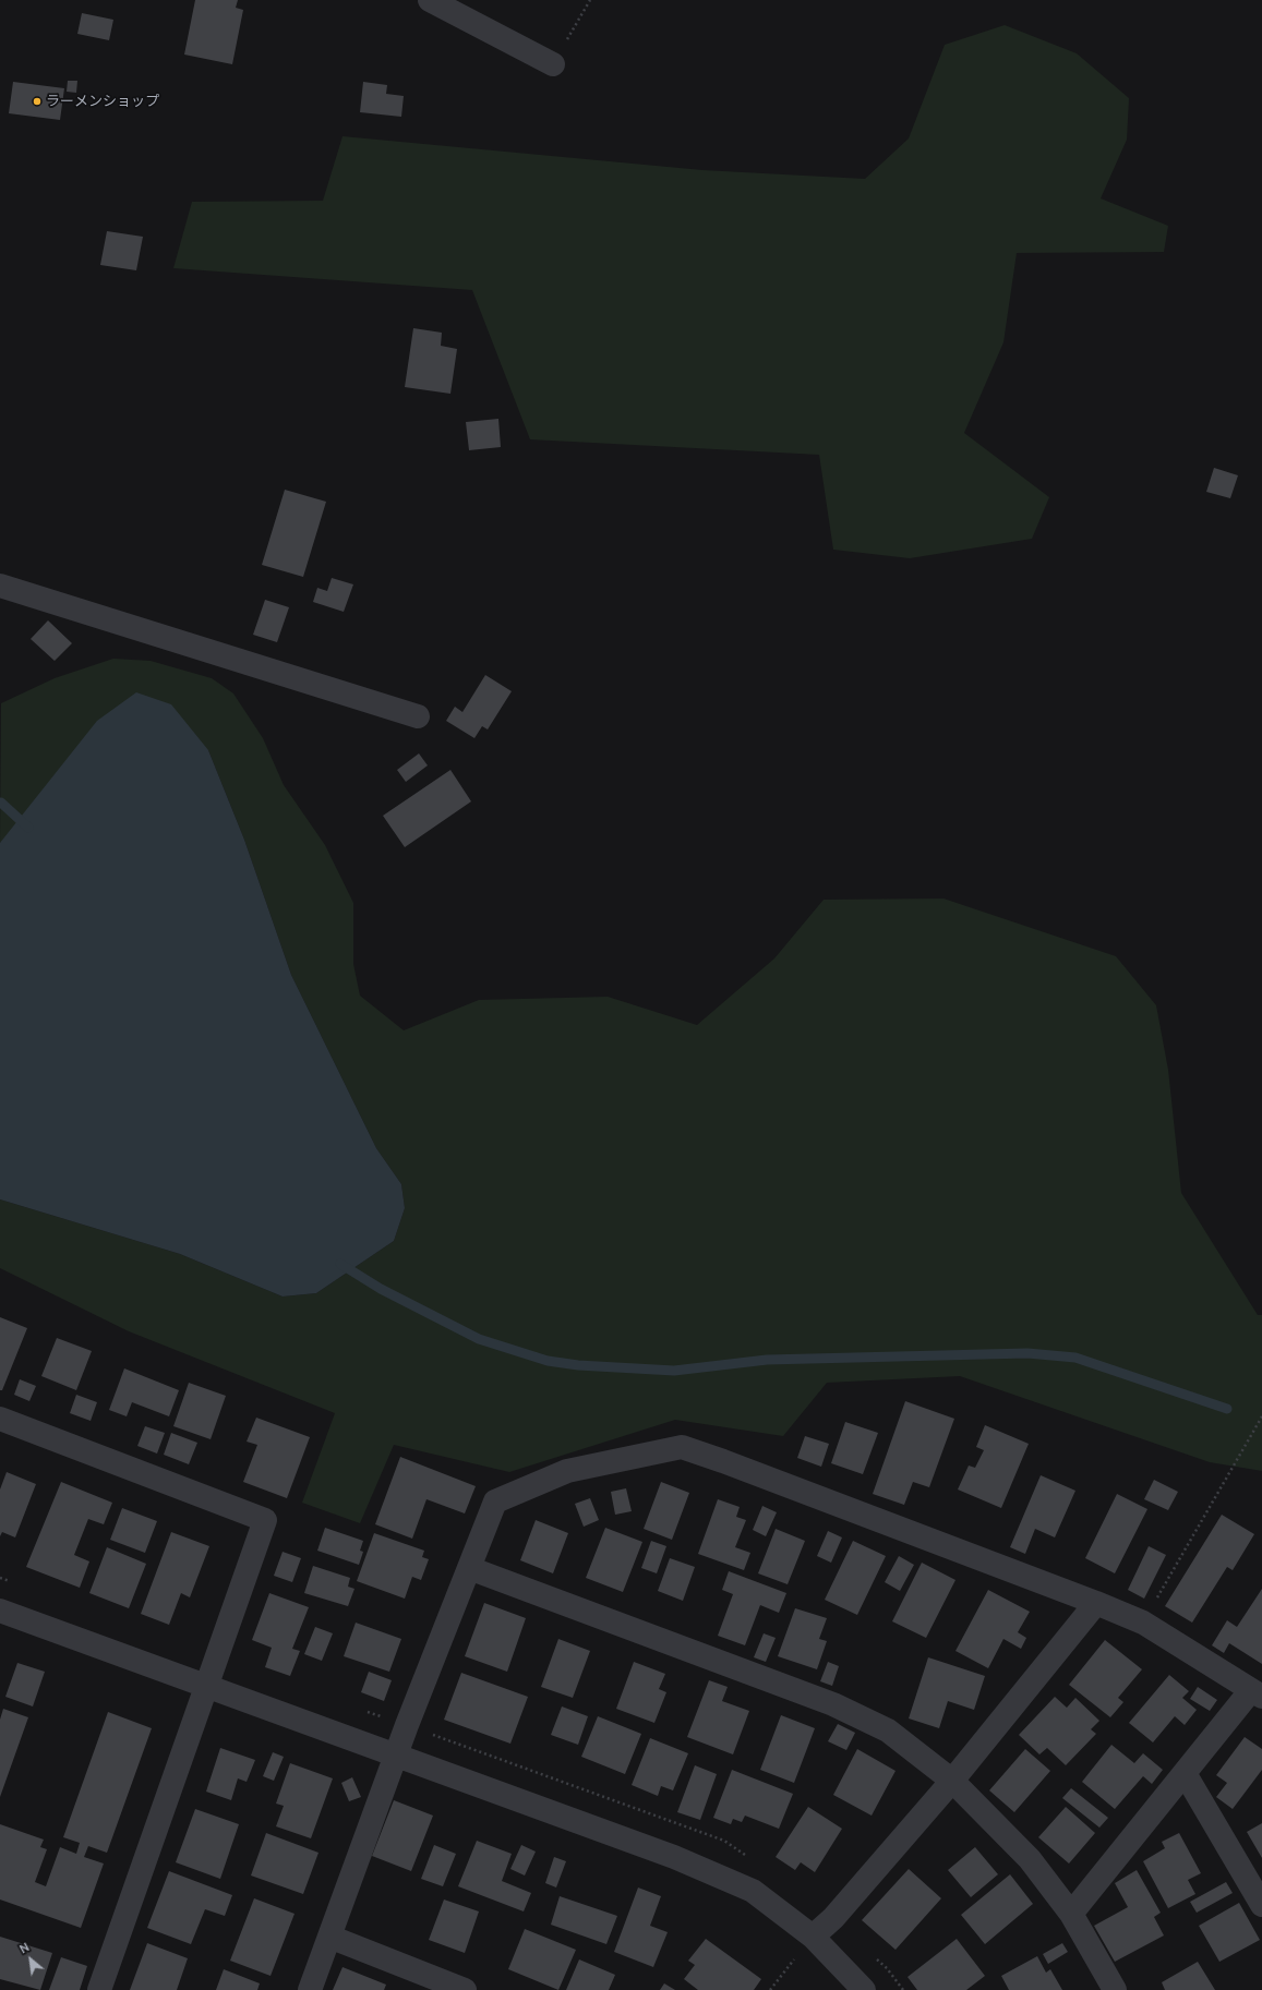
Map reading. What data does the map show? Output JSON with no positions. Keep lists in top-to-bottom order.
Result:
{
  "places": ["ラーメンショップ"],
  "north": "top left"
}
